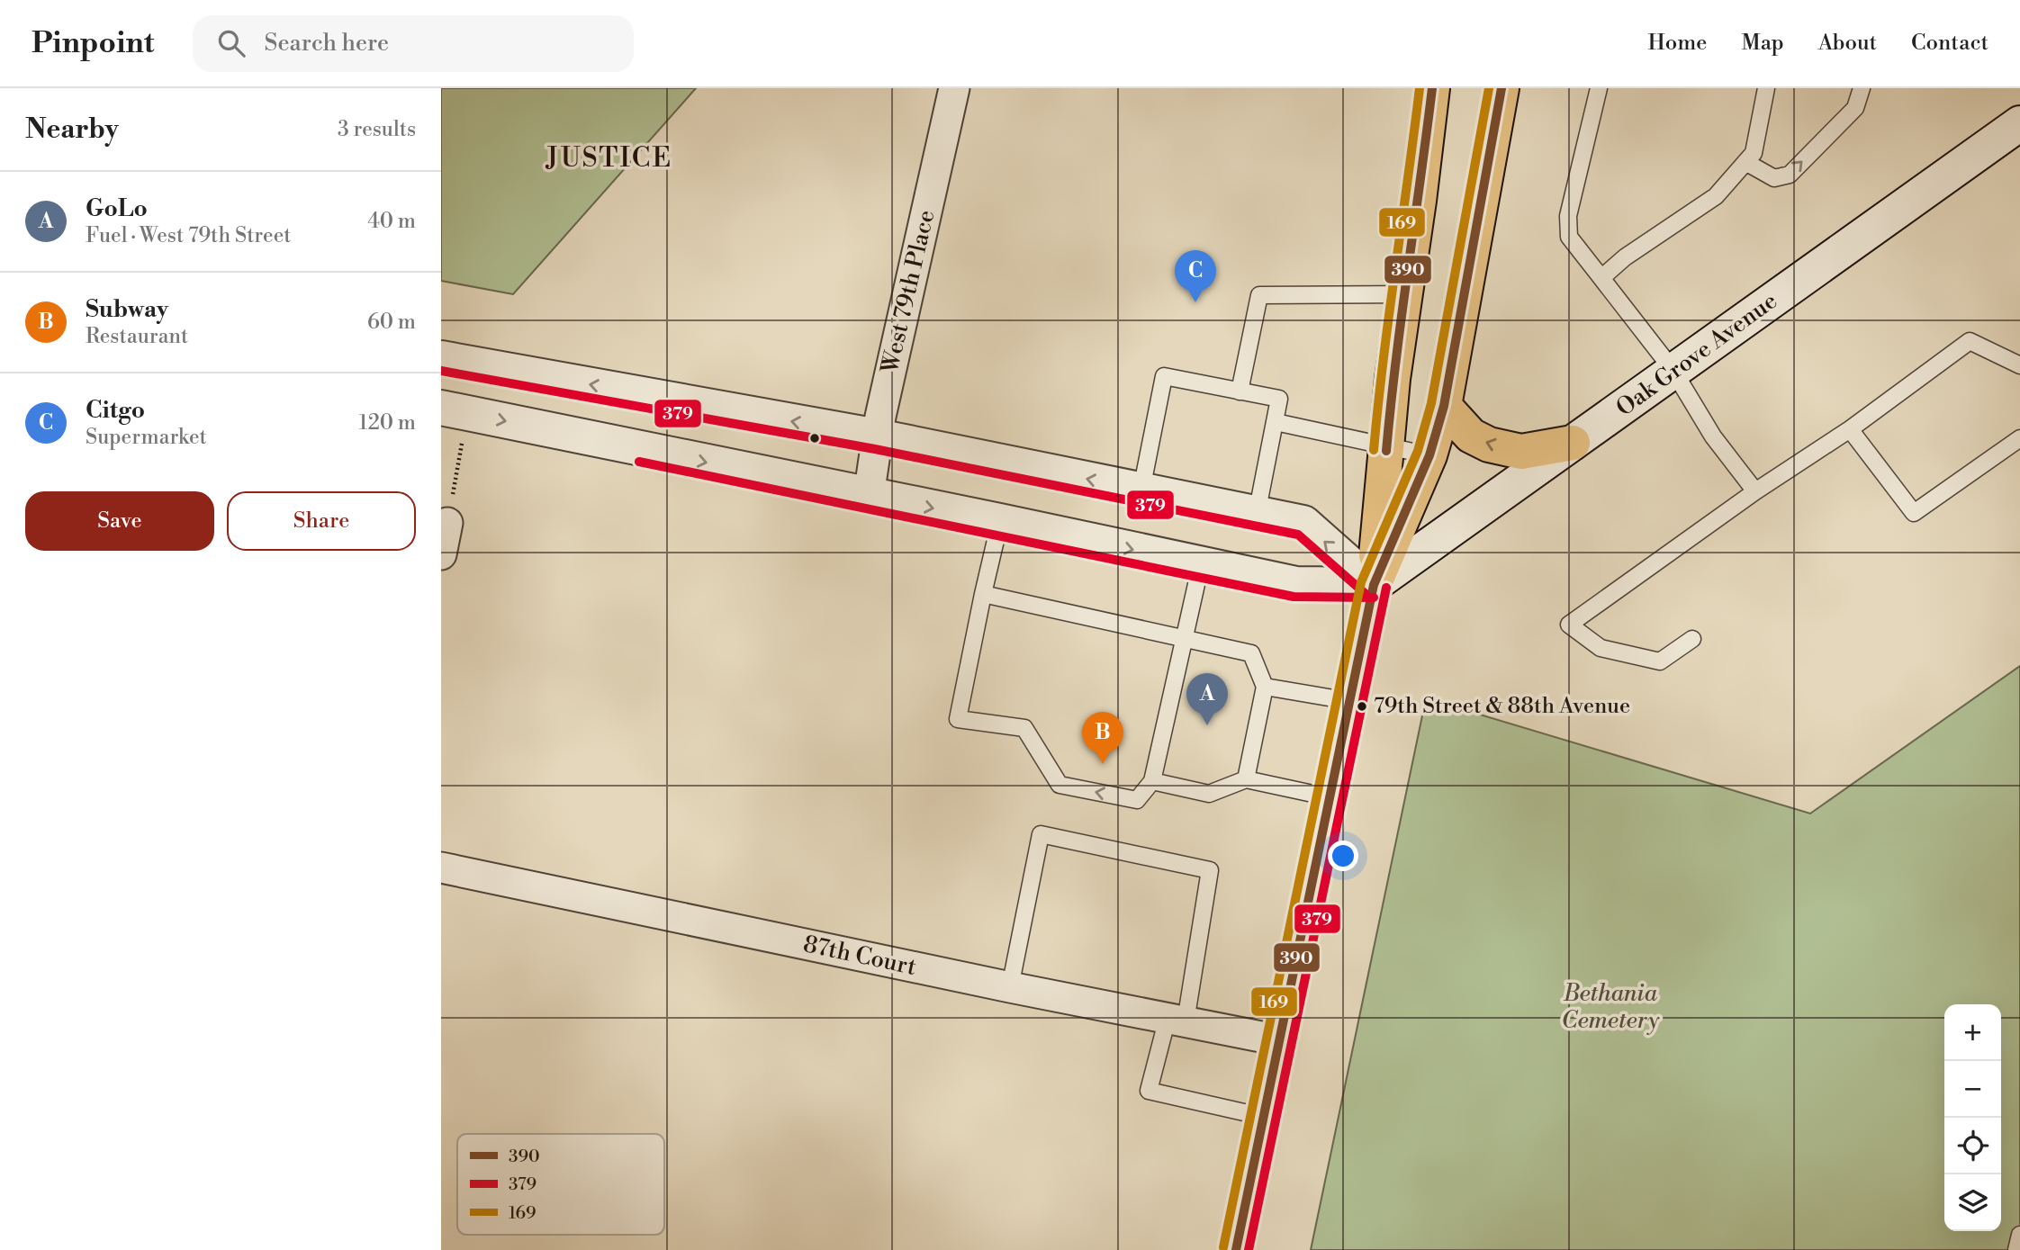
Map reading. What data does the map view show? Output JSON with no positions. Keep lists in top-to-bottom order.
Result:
{
  "streets": {
    "street": ["West 79th Place", "Oak Grove Avenue", "87th Court"]
  },
  "districts": ["JUSTICE"],
  "parks": ["Bethania Cemetery"],
  "places": ["79th Street & 88th Avenue"],
  "lines": ["transit line 390", "transit line 169", "transit line 379"],
  "legend": ["390", "379", "169"],
  "page": {
    "header": "Pinpoint",
    "search": "Search here",
    "nav": [
      "Home",
      "Map",
      "About",
      "Contact"
    ],
    "heading": ["Nearby", "3 results"],
    "list": [
      {
        "mark": "A",
        "name": "GoLo",
        "note": "Fuel · West 79th Street",
        "value": "40 m"
      },
      {
        "mark": "B",
        "name": "Subway",
        "note": "Restaurant",
        "value": "60 m"
      },
      {
        "mark": "C",
        "name": "Citgo",
        "note": "Supermarket",
        "value": "120 m"
      }
    ],
    "pins": ["C", "A", "B"],
    "buttons": ["Save", "Share"],
    "map_buttons": ["+", "−"]
  }
}
